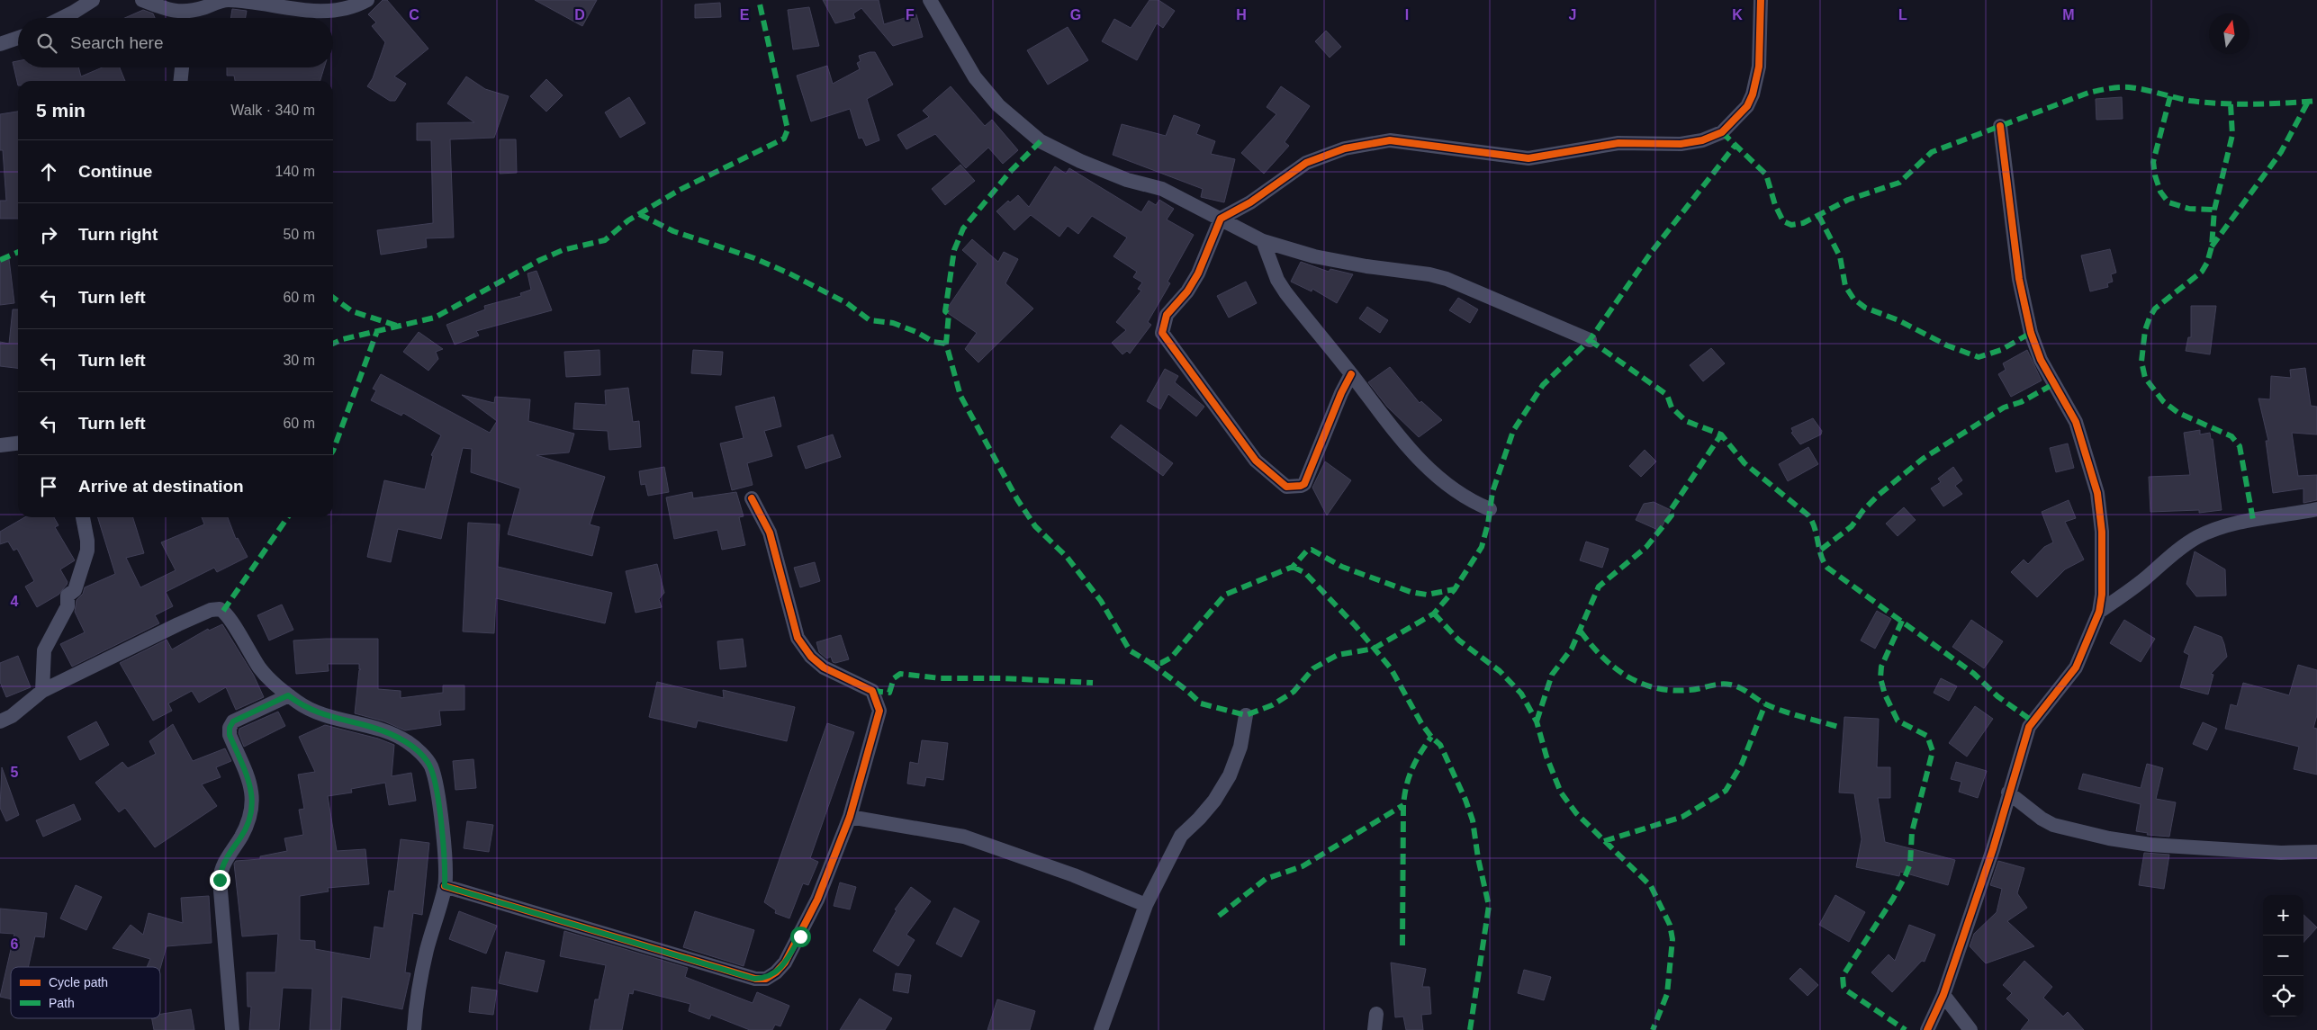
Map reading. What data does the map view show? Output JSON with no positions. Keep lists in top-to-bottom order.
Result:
{
  "legend": ["Cycle path", "Path"],
  "north": "top",
  "page": {
    "search": "Search here",
    "heading": ["5 min", "Walk · 340 m"],
    "list": [
      ["Continue", "140 m"],
      ["Turn right", "50 m"],
      ["Turn left", "60 m"],
      ["Turn left", "30 m"],
      ["Turn left", "60 m"],
      "Arrive at destination"
    ],
    "map_buttons": ["+", "−"]
  },
  "grid": {
    "columns": [
      "C",
      "D",
      "E",
      "F",
      "G",
      "H",
      "I",
      "J",
      "K",
      "L",
      "M"
    ],
    "rows": ["4", "5", "6"]
  }
}
